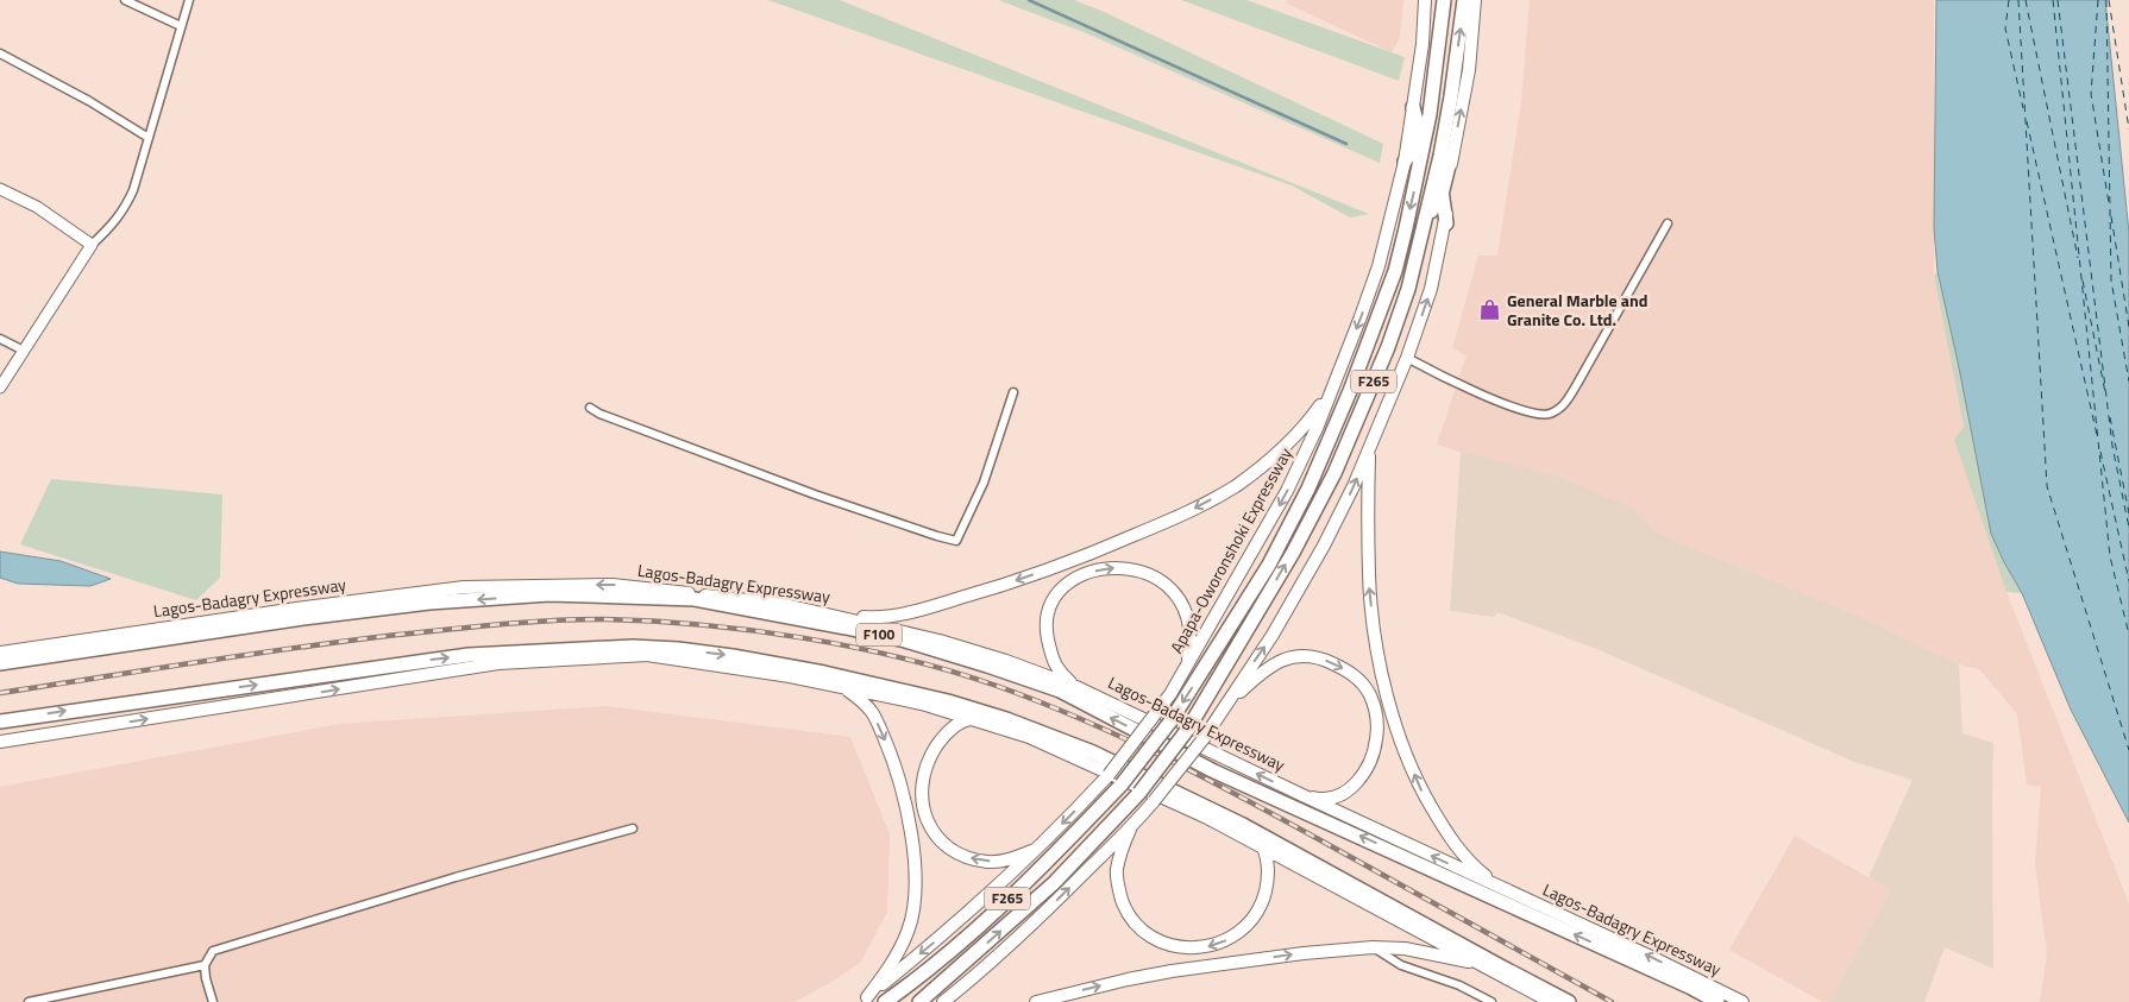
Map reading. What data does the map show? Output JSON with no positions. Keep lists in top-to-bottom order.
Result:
{
  "streets": {
    "highway": [
      "F265",
      "Apapa-Oworonshoki Expressway",
      "Lagos-Badagry Expressway",
      "F100"
    ]
  },
  "places": {
    "shop": ["General Marble and Granite Co. Ltd."]
  }
}
